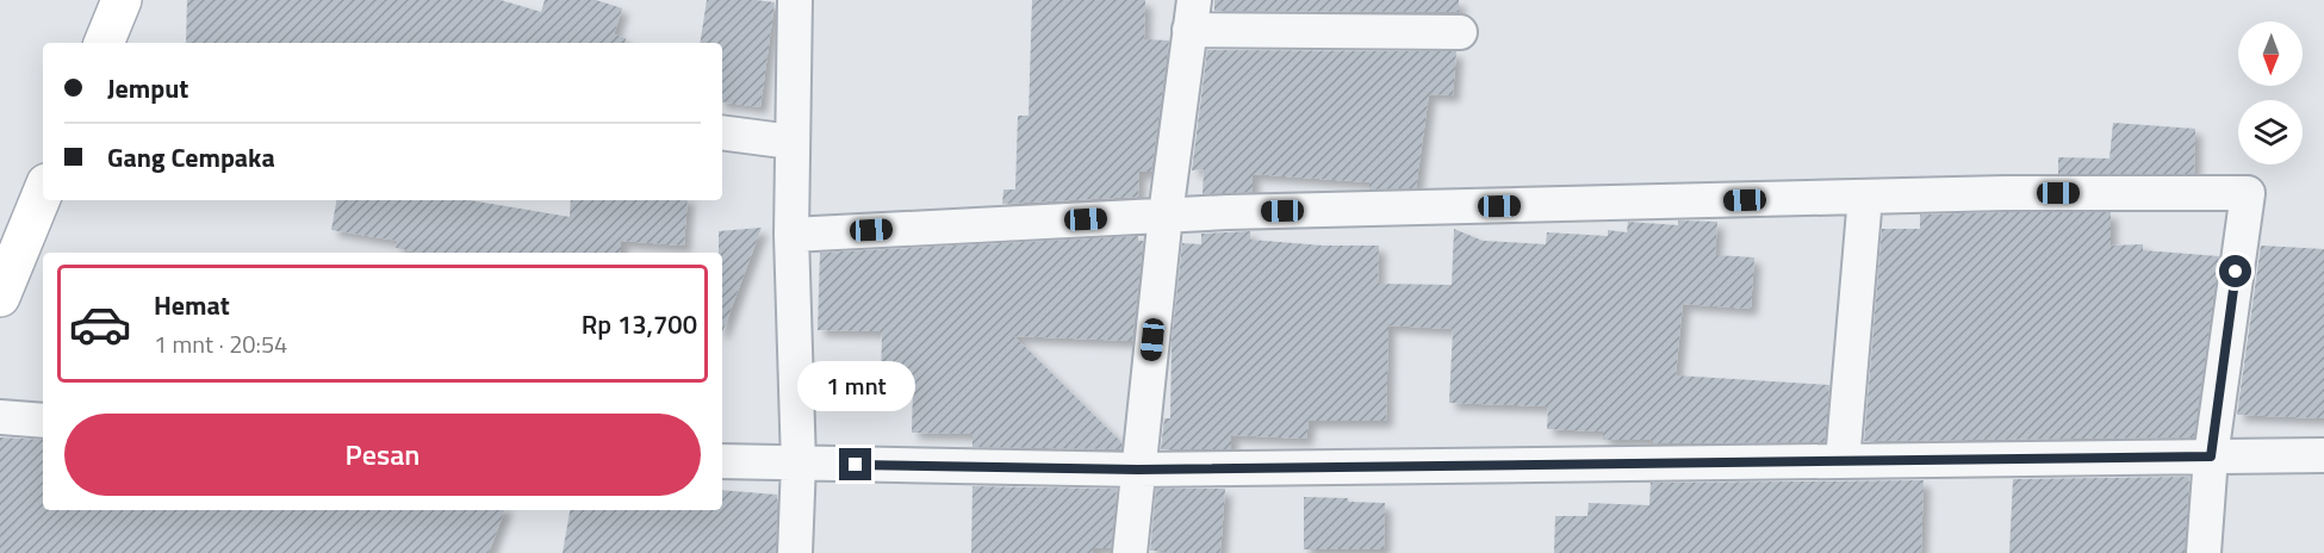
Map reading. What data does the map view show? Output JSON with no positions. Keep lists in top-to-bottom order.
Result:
{
  "north": "bottom",
  "page": {
    "banner": ["Jemput", "Gang Cempaka"],
    "list": [
      {
        "name": "Hemat",
        "note": "1 mnt · 20:54",
        "value": "Rp 13,700"
      }
    ],
    "bubble": "1 mnt",
    "buttons": "Pesan"
  }
}
